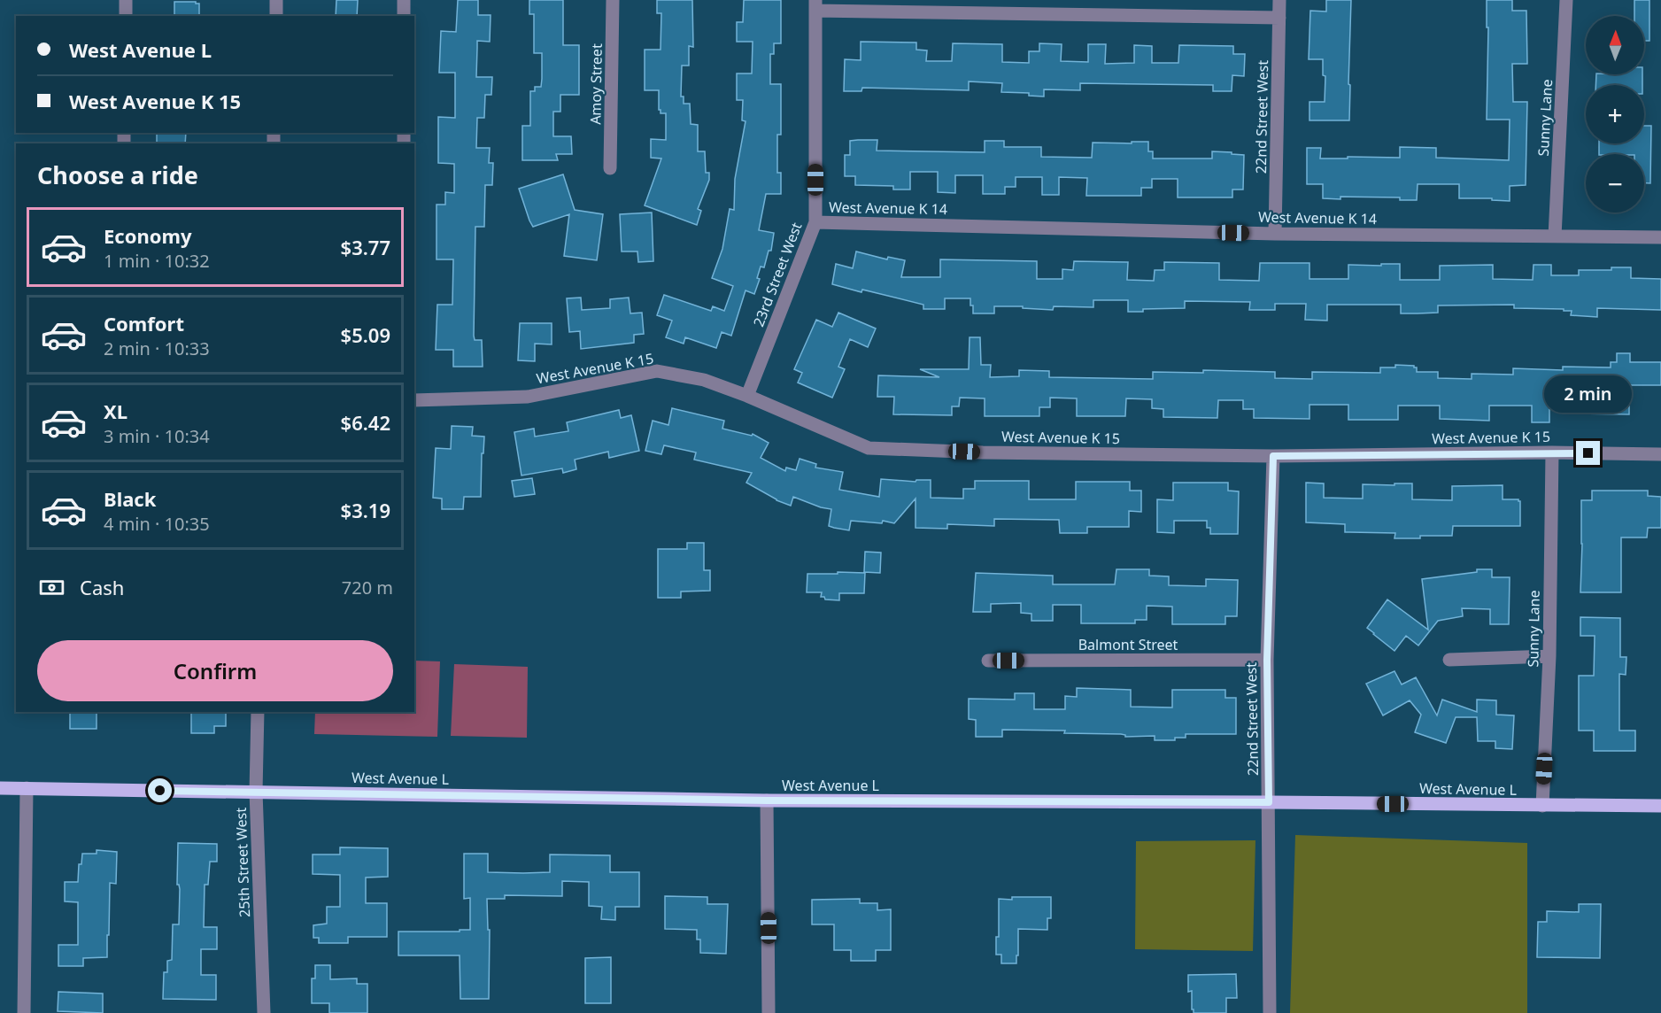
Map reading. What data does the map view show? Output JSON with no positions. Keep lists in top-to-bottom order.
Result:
{
  "streets": {
    "main road": ["West Avenue L"],
    "street": [
      "Amoy Street",
      "22nd Street West",
      "Sunny Lane",
      "West Avenue K 14",
      "23rd Street West",
      "West Avenue K 15",
      "Balmont Street",
      "25th Street West"
    ]
  },
  "crossings": [
    ["22nd Street West", "West Avenue K 14"],
    ["22nd Street West", "West Avenue K 15"],
    ["22nd Street West", "Balmont Street"],
    ["22nd Street West", "West Avenue L"],
    ["Sunny Lane", "West Avenue K 14"],
    ["Sunny Lane", "West Avenue K 15"],
    ["Sunny Lane", "West Avenue L"],
    ["West Avenue K 14", "23rd Street West"],
    ["23rd Street West", "West Avenue K 15"],
    ["West Avenue L", "25th Street West"]
  ],
  "north": "top",
  "page": {
    "map_buttons": ["+", "−"],
    "banner": ["West Avenue L", "West Avenue K 15"],
    "heading": "Choose a ride",
    "list": [
      {
        "name": "Economy",
        "note": "1 min · 10:32",
        "value": "$3.77"
      },
      {
        "name": "Comfort",
        "note": "2 min · 10:33",
        "value": "$5.09"
      },
      {
        "name": "XL",
        "note": "3 min · 10:34",
        "value": "$6.42"
      },
      {
        "name": "Black",
        "note": "4 min · 10:35",
        "value": "$3.19"
      }
    ],
    "bubble": "2 min",
    "pay": ["Cash", "720 m"],
    "buttons": "Confirm"
  }
}
